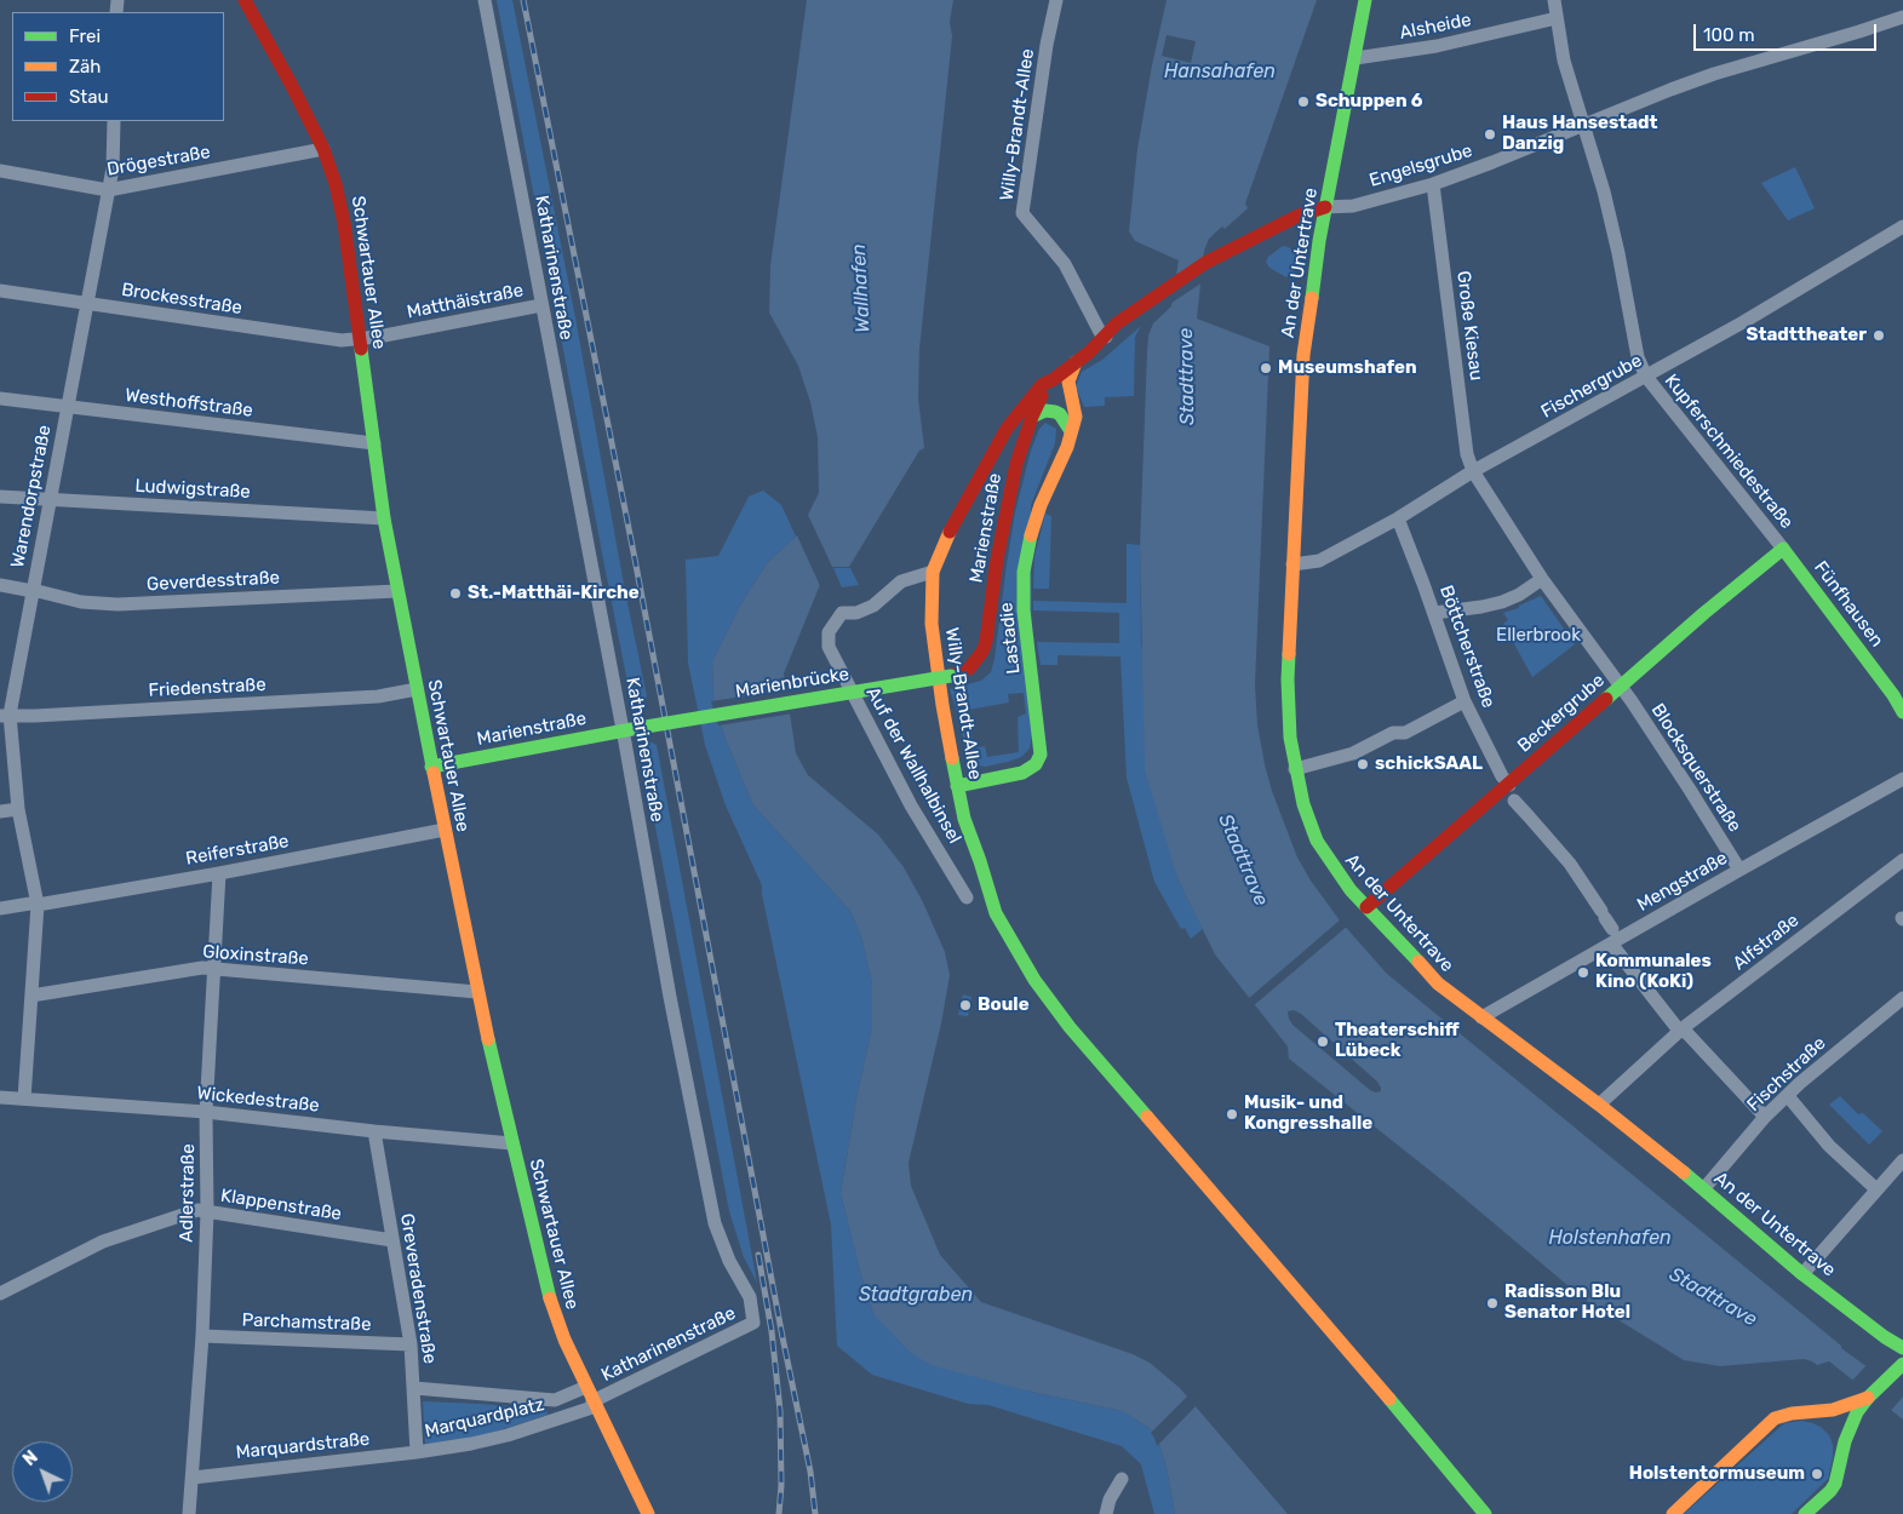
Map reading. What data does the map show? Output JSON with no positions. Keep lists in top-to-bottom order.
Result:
{
  "streets": {
    "main road": [
      "Willy-Brandt-Allee",
      "An der Untertrave",
      "Schwartauer Allee",
      "Marienstraße",
      "Fünfhausen",
      "Lastadie",
      "Marienbrücke",
      "Beckergrube"
    ],
    "street": [
      "Alsheide",
      "Drögestraße",
      "Engelsgrube",
      "Katharinenstraße",
      "Brockesstraße",
      "Matthäistraße",
      "Große Kiesau",
      "Fischergrube",
      "Westhoffstraße",
      "Kupferschmiedestraße",
      "Ludwigstraße",
      "Warendorpstraße",
      "Geverdesstraße",
      "Böttcherstraße",
      "Friedenstraße",
      "Auf der Wallhalbinsel",
      "Blocksquerstraße",
      "Reiferstraße",
      "Mengstraße",
      "Alfstraße",
      "Gloxinstraße",
      "Fischstraße",
      "Wickedestraße",
      "Adlerstraße",
      "Klappenstraße",
      "Greveradenstraße",
      "Parchamstraße",
      "Marquardplatz",
      "Marquardstraße"
    ]
  },
  "crossings": [
    ["Alsheide", "An der Untertrave"],
    ["Alsheide", "Kupferschmiedestraße"],
    ["Willy-Brandt-Allee", "Engelsgrube"],
    ["Willy-Brandt-Allee", "An der Untertrave"],
    ["Willy-Brandt-Allee", "Marienstraße"],
    ["Willy-Brandt-Allee", "Lastadie"],
    ["Willy-Brandt-Allee", "Auf der Wallhalbinsel"],
    ["Drögestraße", "Schwartauer Allee"],
    ["Drögestraße", "Warendorpstraße"],
    ["Engelsgrube", "An der Untertrave"],
    ["Engelsgrube", "Große Kiesau"],
    ["Engelsgrube", "Kupferschmiedestraße"],
    ["An der Untertrave", "Fischergrube"],
    ["An der Untertrave", "Beckergrube"],
    ["An der Untertrave", "Mengstraße"],
    ["An der Untertrave", "Alfstraße"],
    ["An der Untertrave", "Fischstraße"],
    ["Katharinenstraße", "Schwartauer Allee"],
    ["Katharinenstraße", "Matthäistraße"],
    ["Katharinenstraße", "Marienstraße"],
    ["Katharinenstraße", "Marquardplatz"],
    ["Schwartauer Allee", "Brockesstraße"],
    ["Schwartauer Allee", "Matthäistraße"],
    ["Schwartauer Allee", "Westhoffstraße"],
    ["Schwartauer Allee", "Ludwigstraße"],
    ["Schwartauer Allee", "Marienstraße"],
    ["Schwartauer Allee", "Geverdesstraße"],
    ["Schwartauer Allee", "Friedenstraße"],
    ["Schwartauer Allee", "Reiferstraße"],
    ["Schwartauer Allee", "Gloxinstraße"],
    ["Schwartauer Allee", "Wickedestraße"],
    ["Schwartauer Allee", "Marquardplatz"],
    ["Brockesstraße", "Matthäistraße"],
    ["Brockesstraße", "Warendorpstraße"],
    ["Große Kiesau", "Fischergrube"],
    ["Fischergrube", "Kupferschmiedestraße"],
    ["Fischergrube", "Böttcherstraße"],
    ["Westhoffstraße", "Warendorpstraße"],
    ["Kupferschmiedestraße", "Fünfhausen"],
    ["Kupferschmiedestraße", "Beckergrube"],
    ["Ludwigstraße", "Warendorpstraße"],
    ["Warendorpstraße", "Geverdesstraße"],
    ["Warendorpstraße", "Friedenstraße"],
    ["Warendorpstraße", "Reiferstraße"],
    ["Warendorpstraße", "Gloxinstraße"],
    ["Warendorpstraße", "Wickedestraße"],
    ["Marienstraße", "Marienbrücke"],
    ["Fünfhausen", "Beckergrube"],
    ["Böttcherstraße", "Beckergrube"],
    ["Böttcherstraße", "Mengstraße"],
    ["Böttcherstraße", "Alfstraße"],
    ["Böttcherstraße", "Fischstraße"],
    ["Beckergrube", "Blocksquerstraße"],
    ["Blocksquerstraße", "Mengstraße"],
    ["Reiferstraße", "Adlerstraße"],
    ["Gloxinstraße", "Adlerstraße"],
    ["Wickedestraße", "Adlerstraße"],
    ["Wickedestraße", "Greveradenstraße"],
    ["Adlerstraße", "Klappenstraße"],
    ["Adlerstraße", "Parchamstraße"],
    ["Adlerstraße", "Marquardstraße"],
    ["Klappenstraße", "Greveradenstraße"],
    ["Greveradenstraße", "Parchamstraße"],
    ["Greveradenstraße", "Marquardplatz"],
    ["Greveradenstraße", "Marquardstraße"],
    ["Marquardplatz", "Marquardstraße"]
  ],
  "water": [
    "Hansahafen",
    "Wallhafen",
    "Stadttrave",
    "Holstenhafen",
    "Stadtgraben"
  ],
  "parks": ["Ellerbrook"],
  "places": [
    "Schuppen 6",
    "Haus Hansestadt Danzig",
    "Stadttheater",
    "Museumshafen",
    "St.-Matthäi-Kirche",
    "schickSAAL",
    "Kommunales Kino (KoKi)",
    "Boule",
    "Theaterschiff Lübeck",
    "Musik- und Kongresshalle",
    "Radisson Blu Senator Hotel",
    "Holstentormuseum"
  ],
  "legend": ["Frei", "Zäh", "Stau"],
  "scale_bar": "100 m",
  "north": "top left"
}
